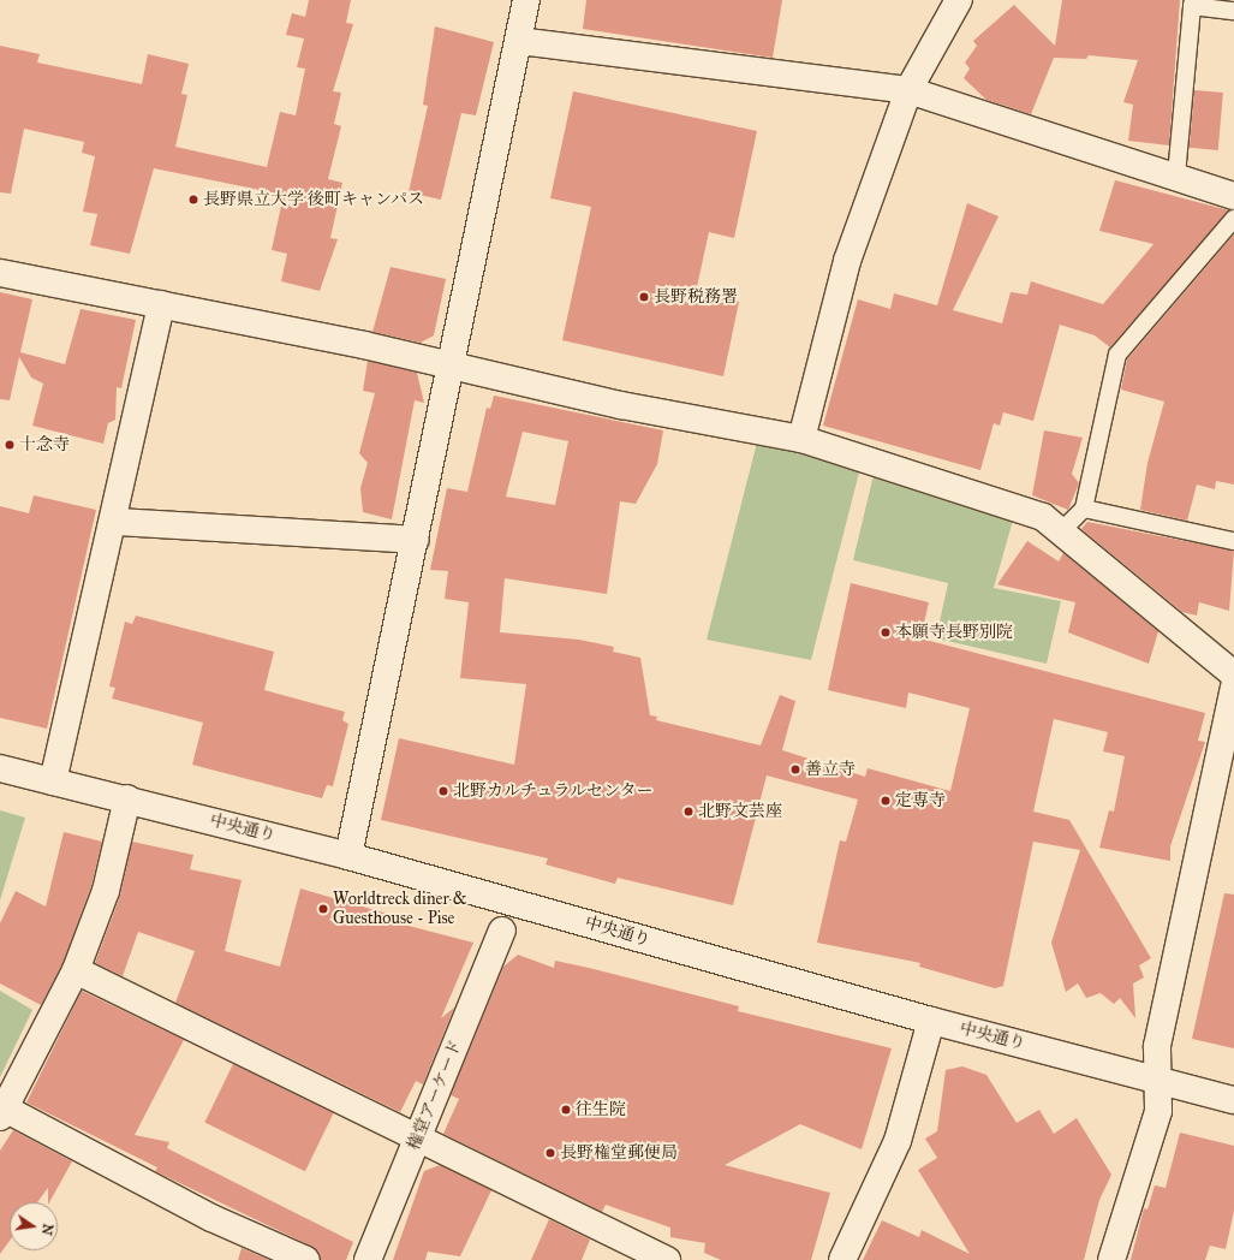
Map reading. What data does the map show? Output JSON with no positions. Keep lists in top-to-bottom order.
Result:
{
  "streets": {
    "street": ["中央通り", "権堂アーケード"]
  },
  "places": [
    "長野県立大学 後町キャンパス",
    "長野税務署",
    "十念寺",
    "本願寺長野別院",
    "善立寺",
    "北野カルチュラルセンター",
    "定専寺",
    "北野文芸座",
    "Worldtreck diner & Guesthouse - Pise",
    "往生院",
    "長野権堂郵便局"
  ],
  "north": "right"
}
